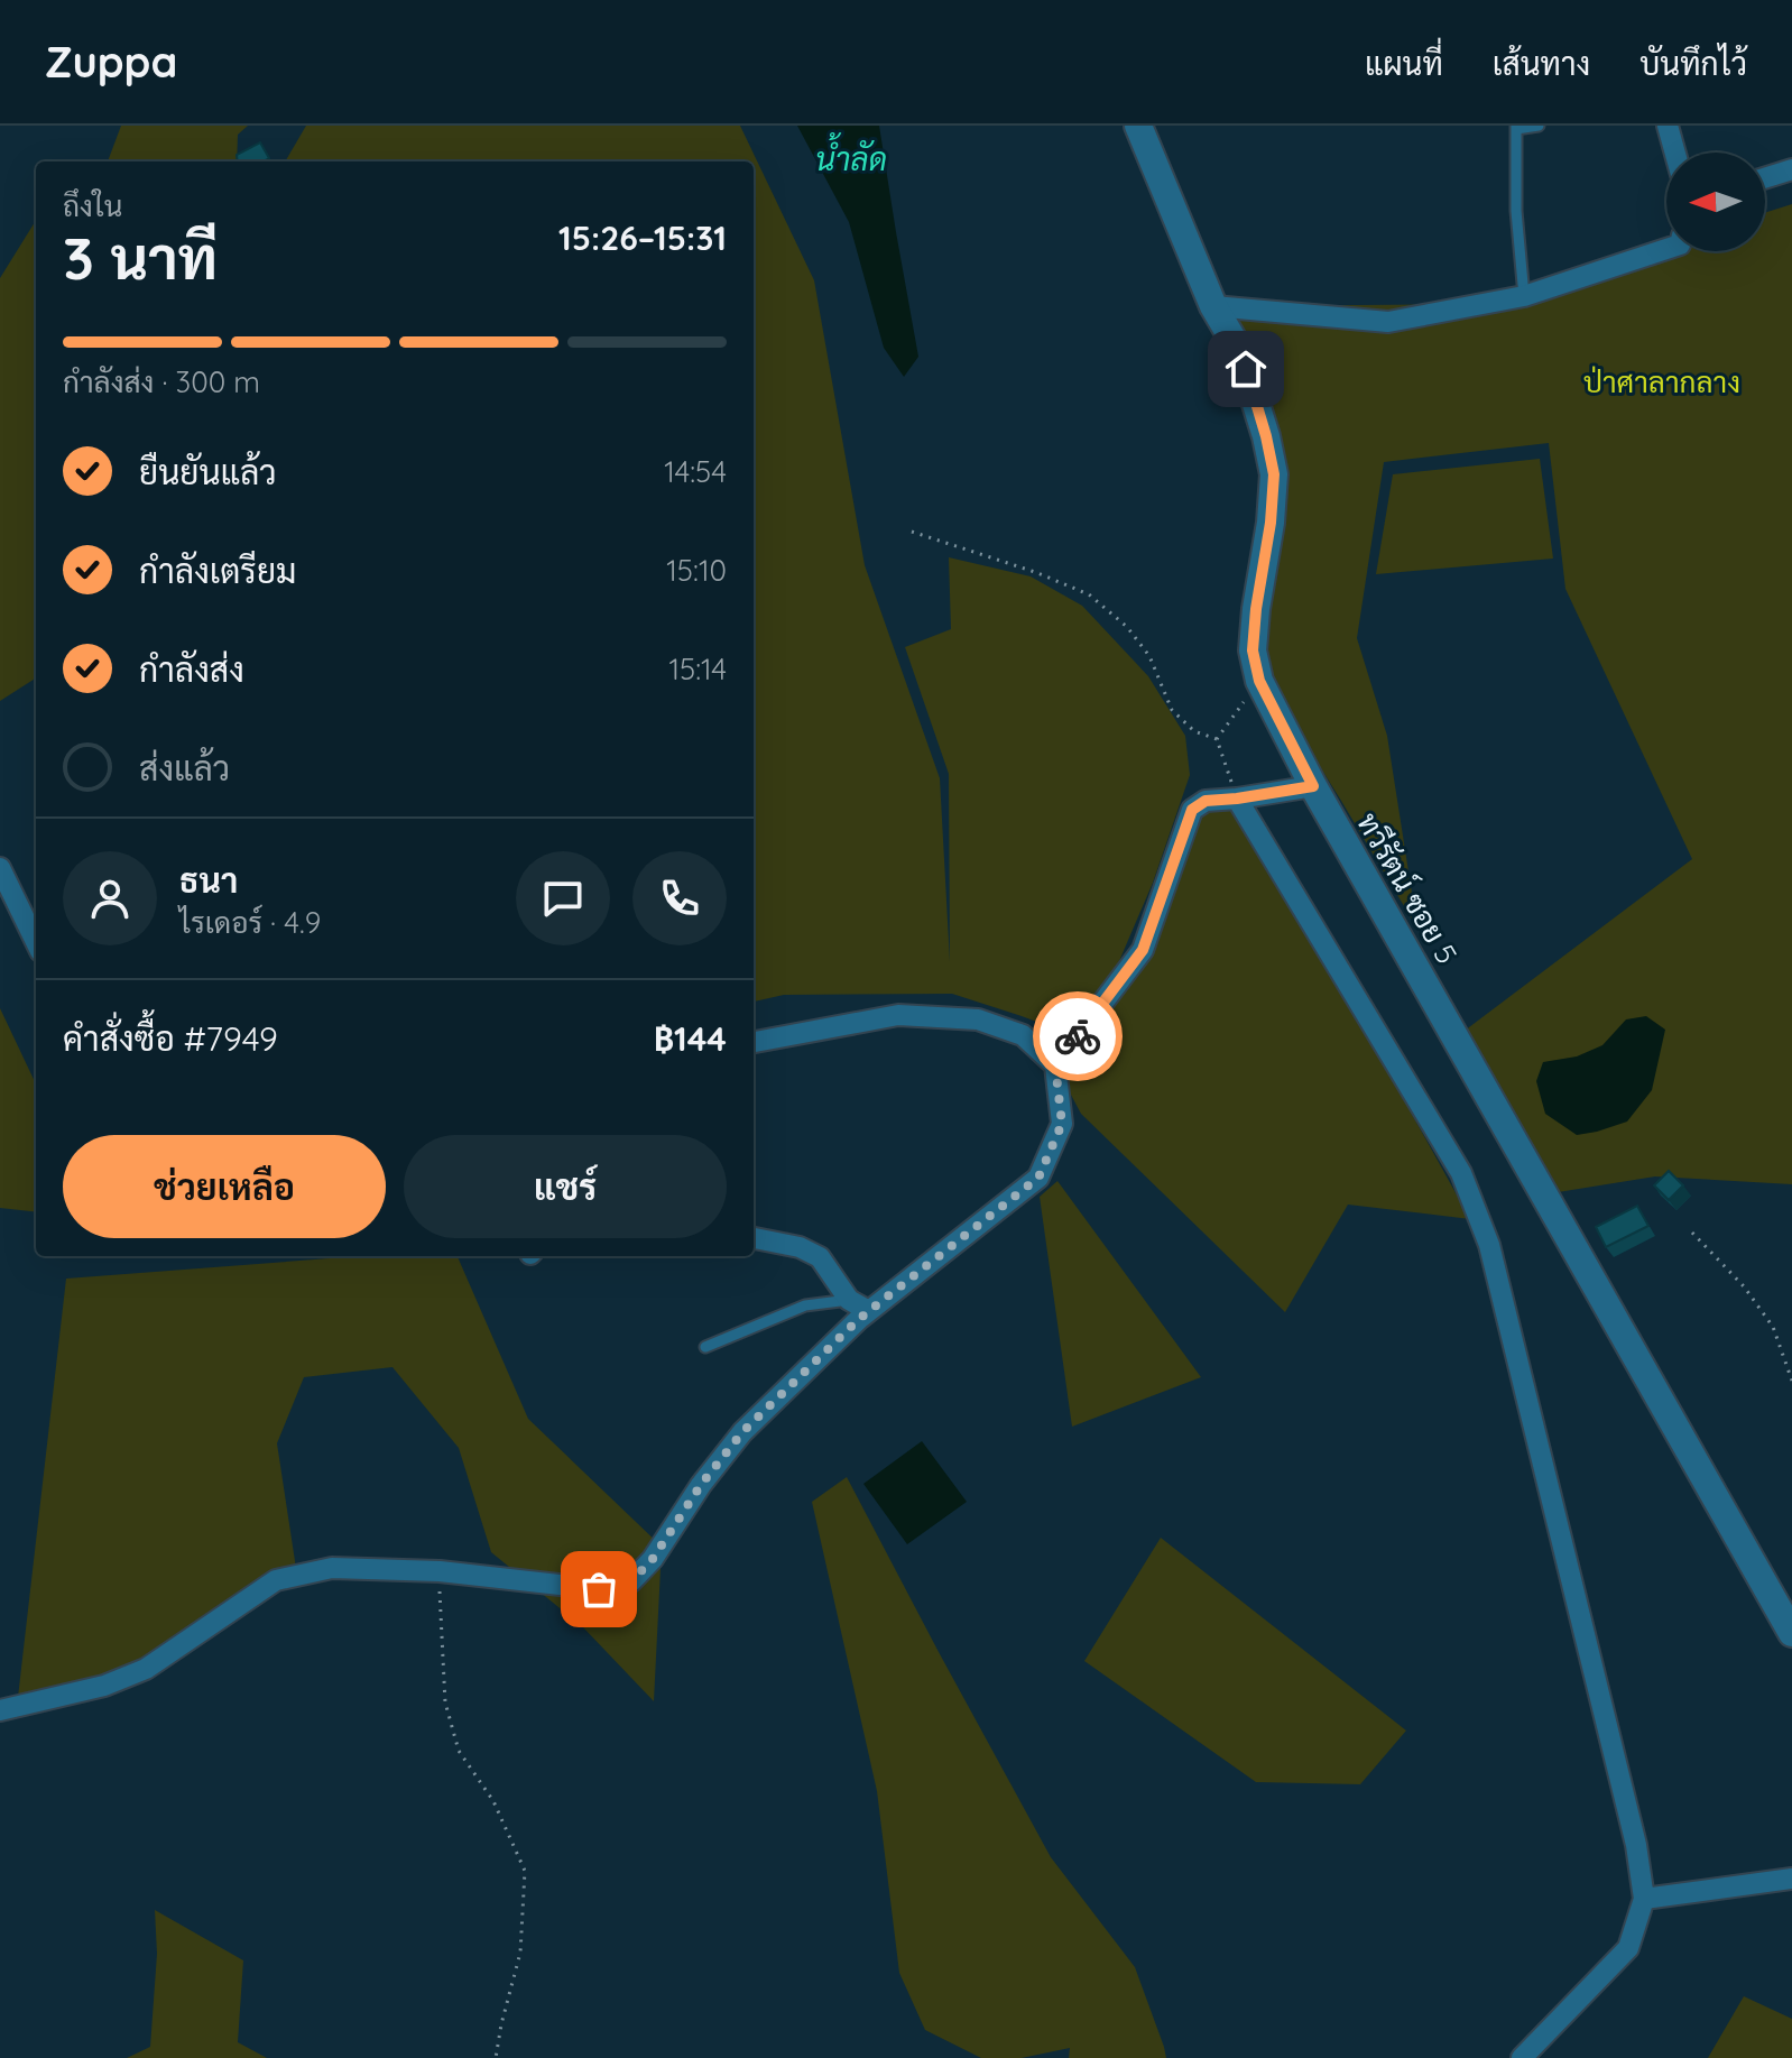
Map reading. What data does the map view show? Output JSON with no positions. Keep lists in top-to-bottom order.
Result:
{
  "streets": {
    "street": ["ทวีรัตน์ ซอย 5"]
  },
  "water": ["น้ำลัด"],
  "parks": ["ป่าศาลากลาง"],
  "north": "left",
  "page": {
    "header": "Zuppa",
    "nav": ["แผนที่", "เส้นทาง", "บันทึกไว้"],
    "heading": ["3 นาที", "ถึงใน", "15:26–15:31"],
    "panel": [
      "ธนา",
      "ไรเดอร์ · 4.9",
      "คำสั่งซื้อ #7949",
      "฿144"
    ],
    "bar": "กำลังส่ง · 300 m",
    "list": [
      ["ยืนยันแล้ว", "14:54"],
      ["กำลังเตรียม", "15:10"],
      ["กำลังส่ง", "15:14"],
      "ส่งแล้ว"
    ],
    "buttons": ["ช่วยเหลือ", "แชร์"]
  }
}
